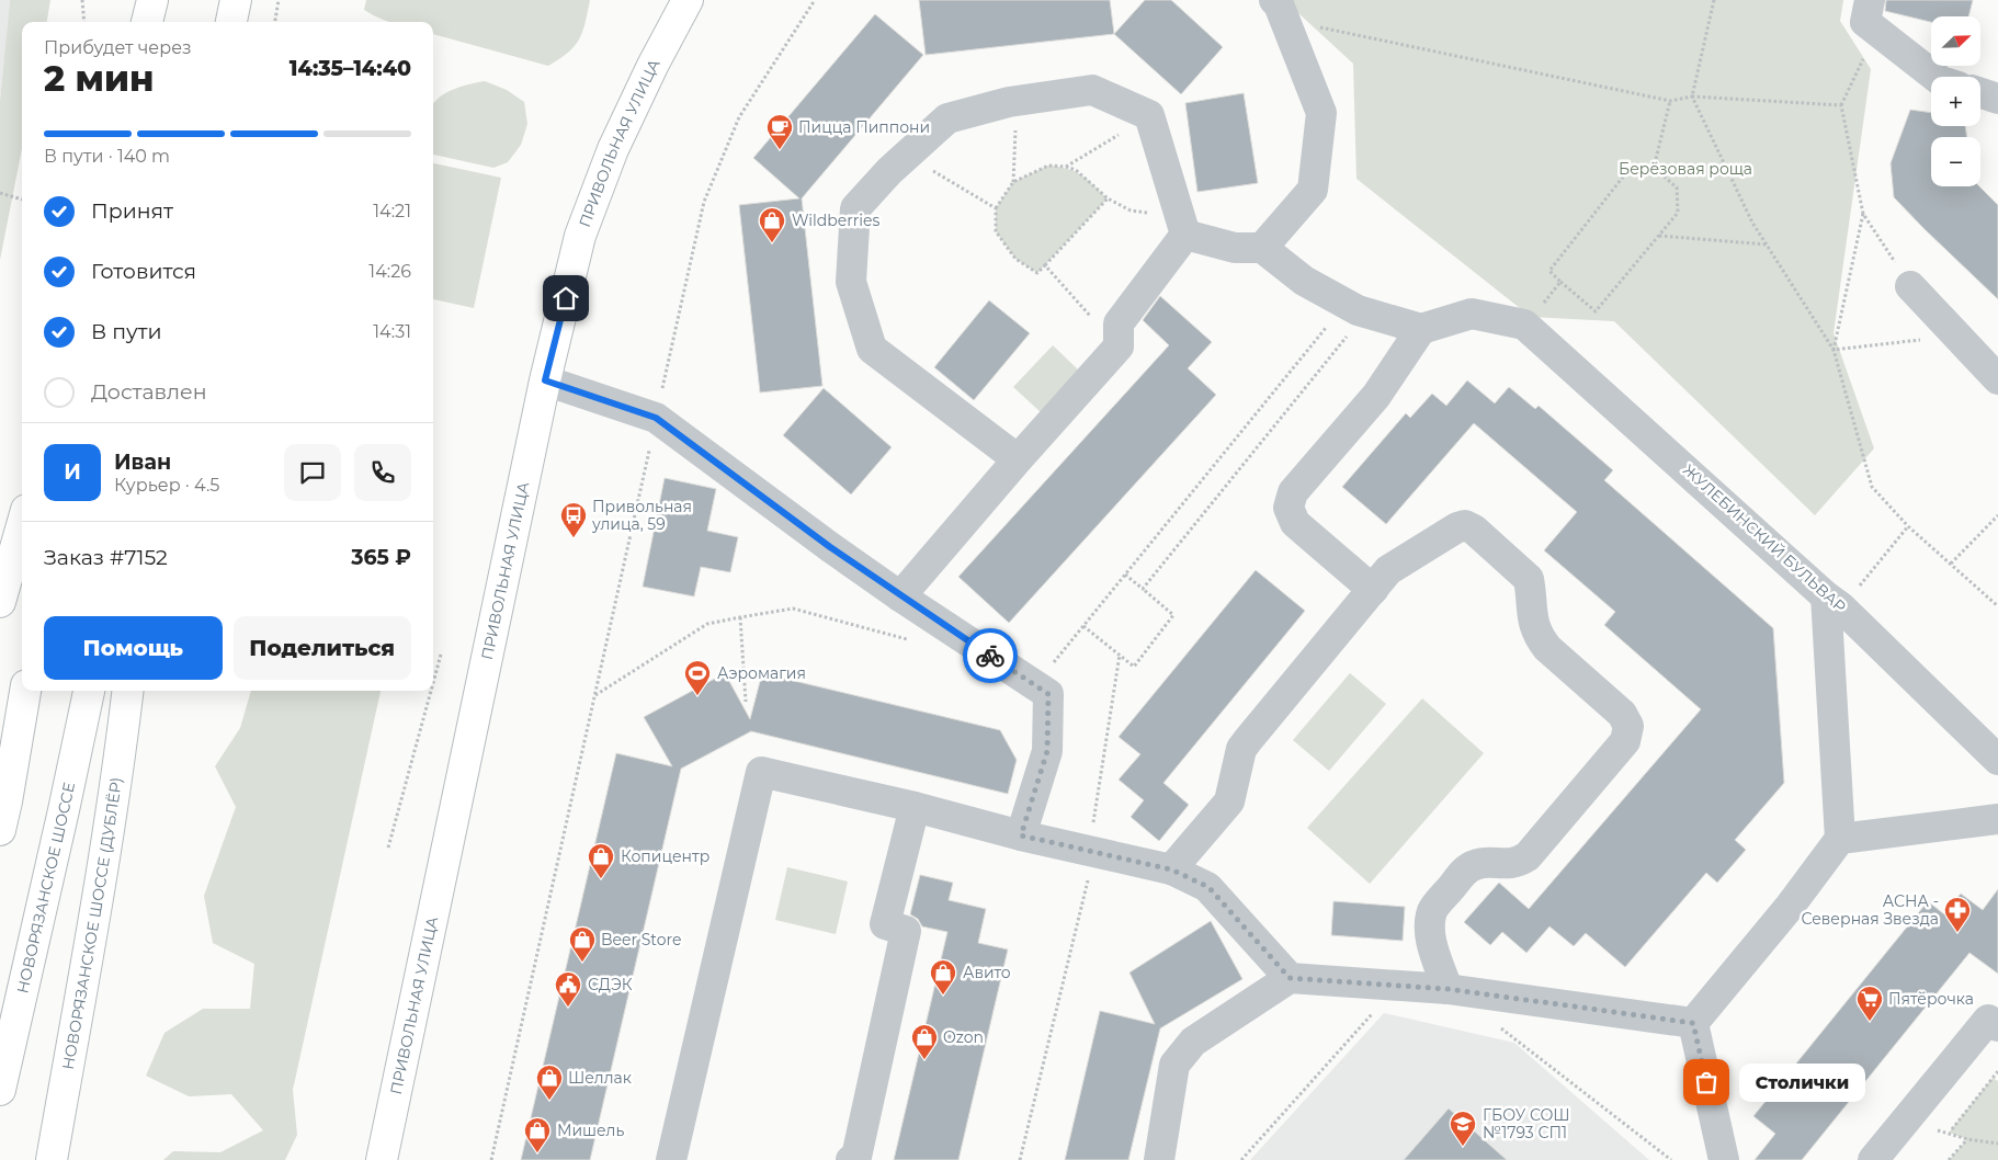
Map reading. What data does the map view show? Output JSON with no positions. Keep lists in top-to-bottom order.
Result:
{
  "streets": {
    "main road": ["ПРИВОЛЬНАЯ УЛИЦА", "НОВОРЯЗАНСКОЕ ШОССЕ", "НОВОРЯЗАНСКОЕ ШОССЕ (ДУБЛЁР)"],
    "street": ["ЖУЛЕБИНСКИЙ БУЛЬВАР"]
  },
  "parks": ["Берёзовая роща"],
  "places": {
    "cafe": ["Пицца Пиппони"],
    "shop": [
      "Wildberries",
      "Копицентр",
      "Beer Store",
      "Авито",
      "Ozon",
      "Шеллак",
      "Мишель"
    ],
    "bus stop": ["Привольная улица, 59"],
    "sports": ["Аэромагия"],
    "pharmacy": ["АСНА - Северная Звезда"],
    "public building": ["СДЭК"],
    "supermarket": ["Пятёрочка"],
    "other": ["Столички"],
    "school or university": ["ГБОУ СОШ №1793 СП1"]
  },
  "north": "top right",
  "page": {
    "map_buttons": ["+", "−"],
    "heading": ["2 мин", "Прибудет через", "14:35–14:40"],
    "panel": [
      "Иван",
      "Курьер · 4.5",
      "Заказ #7152",
      "365 ₽"
    ],
    "bar": "В пути · 140 m",
    "list": [
      ["Принят", "14:21"],
      ["Готовится", "14:26"],
      ["В пути", "14:31"],
      "Доставлен"
    ],
    "round": "И",
    "buttons": ["Помощь", "Поделиться"],
    "bubble": "Столички"
  }
}
